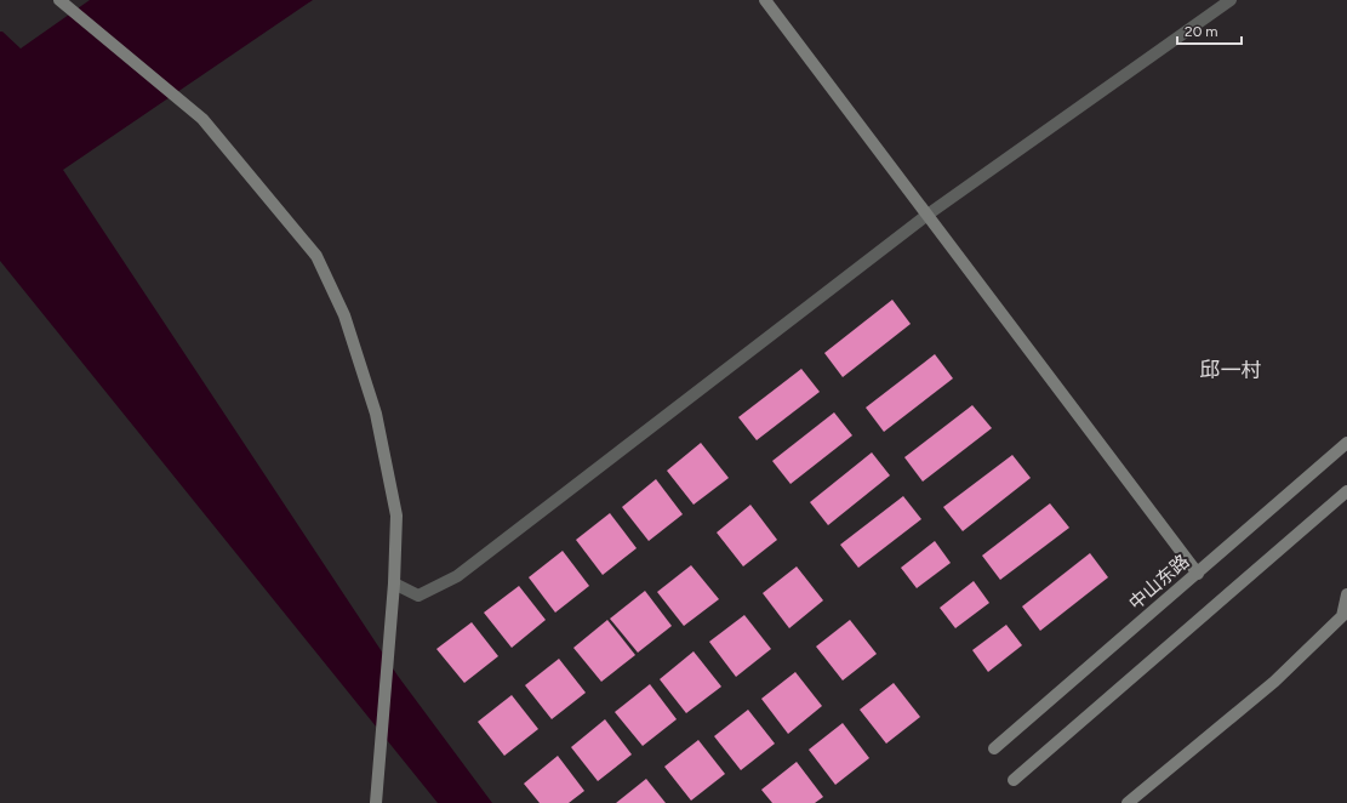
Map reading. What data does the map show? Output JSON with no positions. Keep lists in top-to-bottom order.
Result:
{
  "streets": {
    "street": ["中山东路"]
  },
  "districts": ["邱一村"],
  "scale_bar": "20 m"
}
